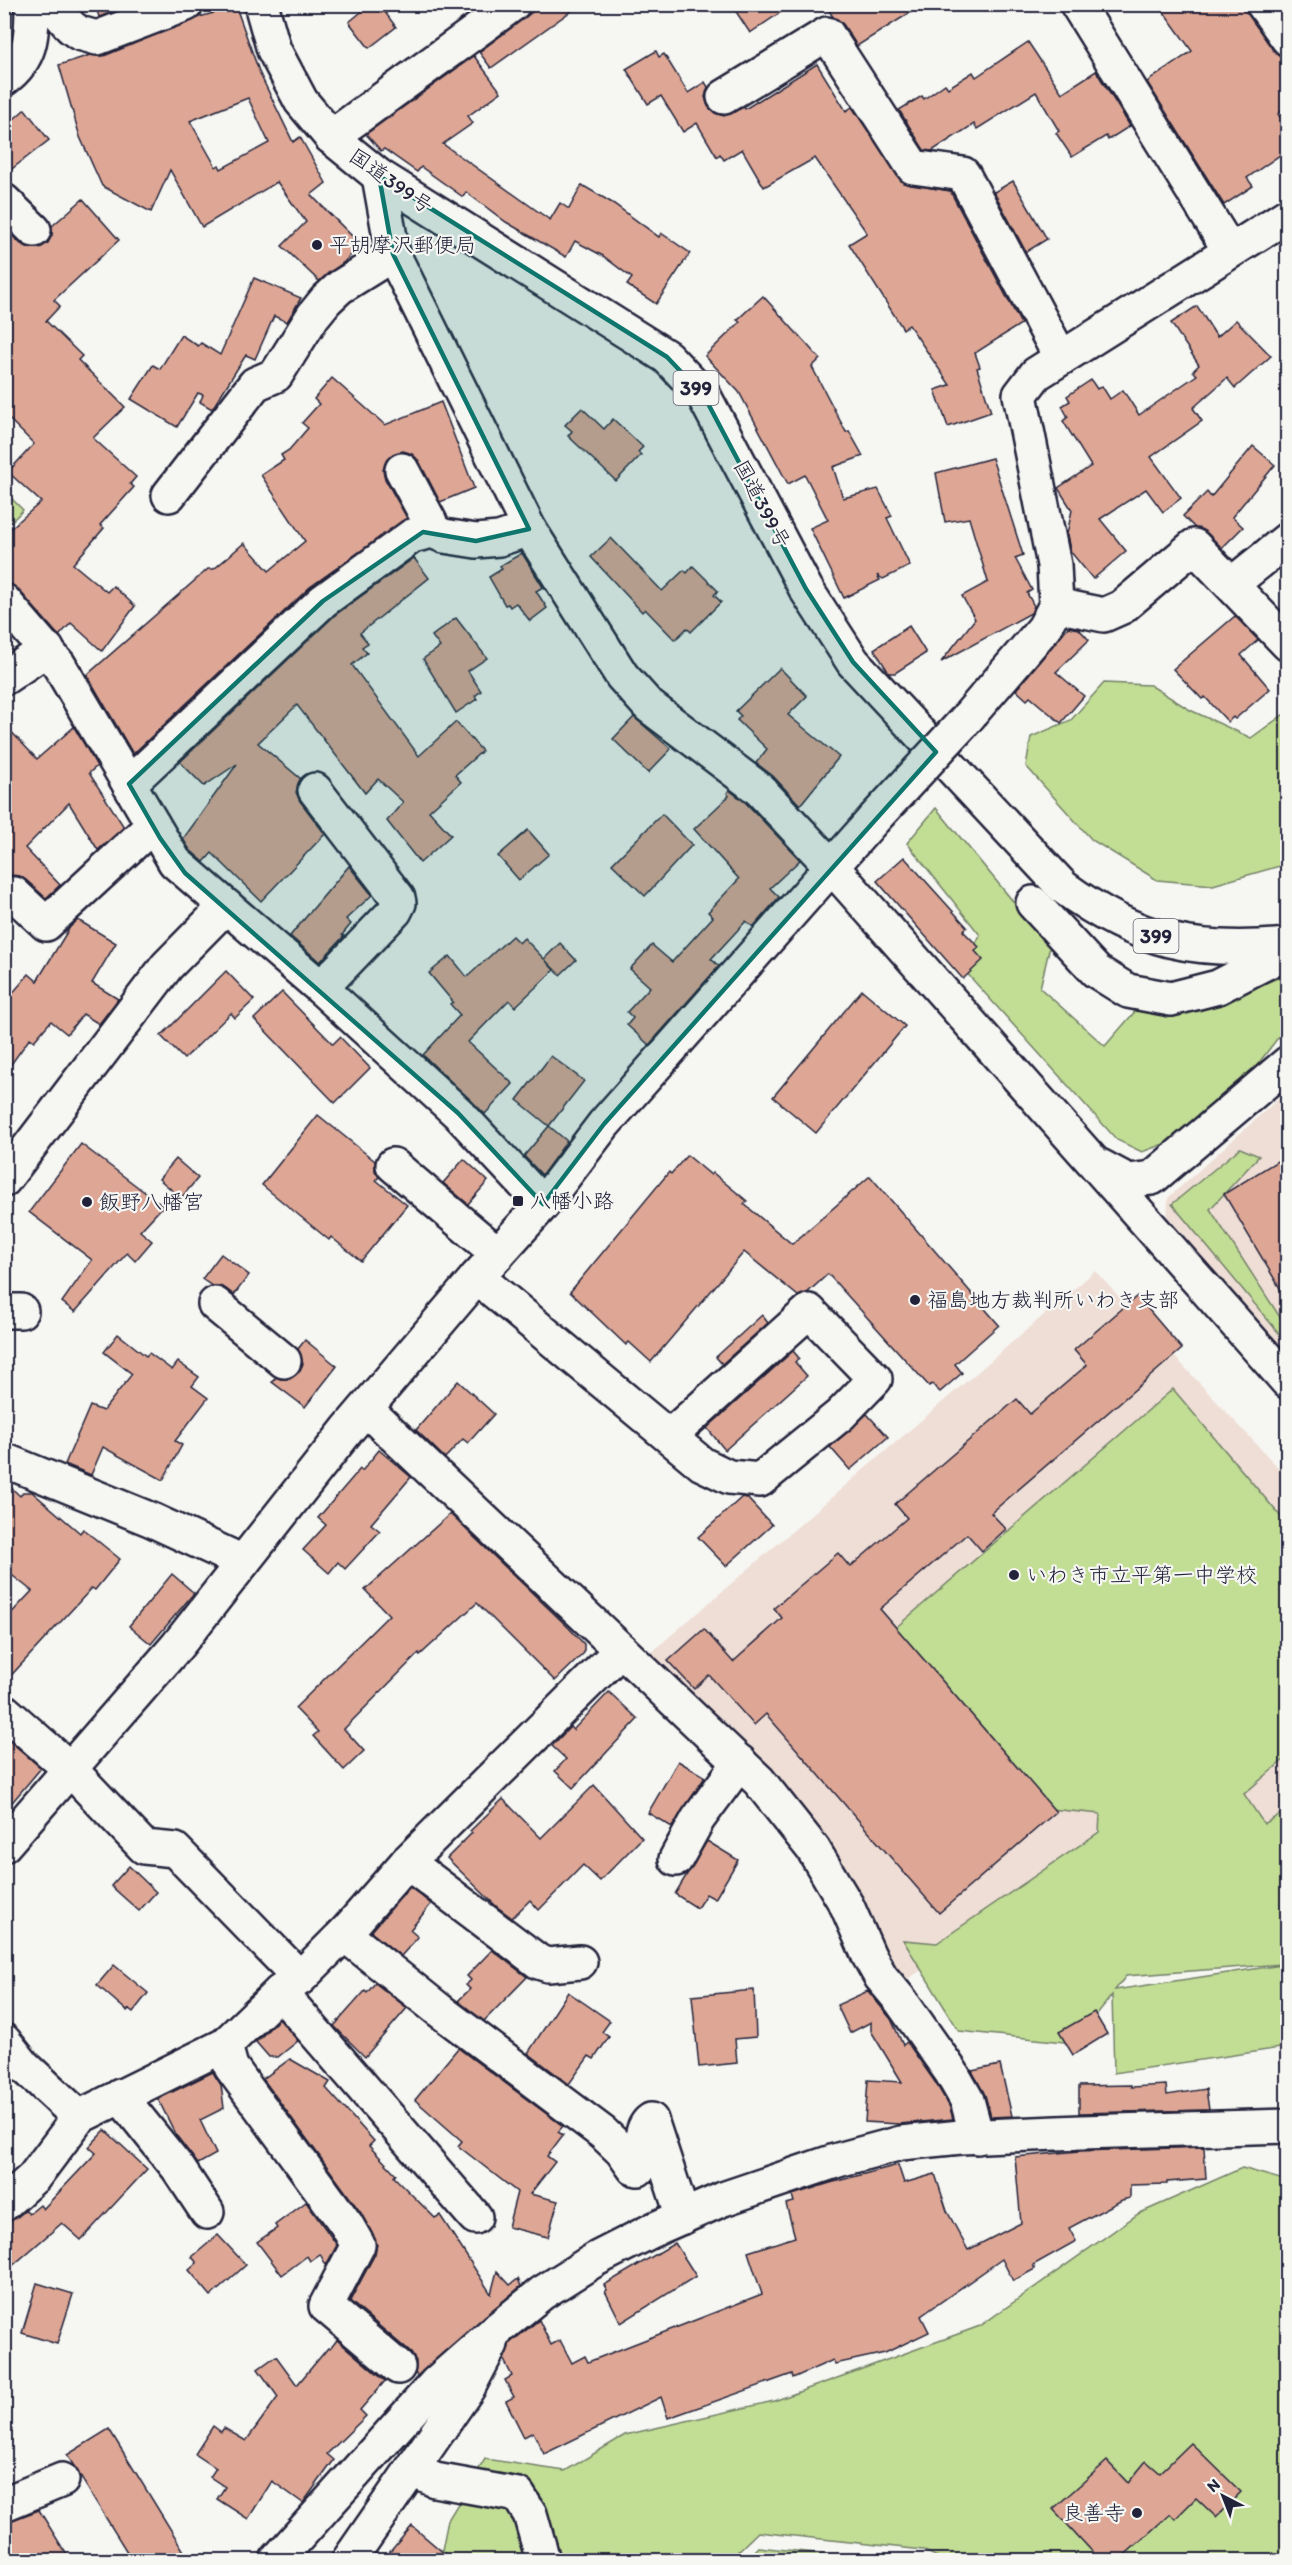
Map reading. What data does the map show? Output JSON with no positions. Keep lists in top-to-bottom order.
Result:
{
  "streets": {
    "main road": ["国道399号", "399"]
  },
  "places": {
    "other": [
      "平胡摩沢郵便局",
      "飯野八幡宮",
      "福島地方裁判所いわき支部",
      "いわき市立平第一中学校",
      "良善寺"
    ],
    "transit": ["八幡小路"]
  },
  "north": "top left"
}
